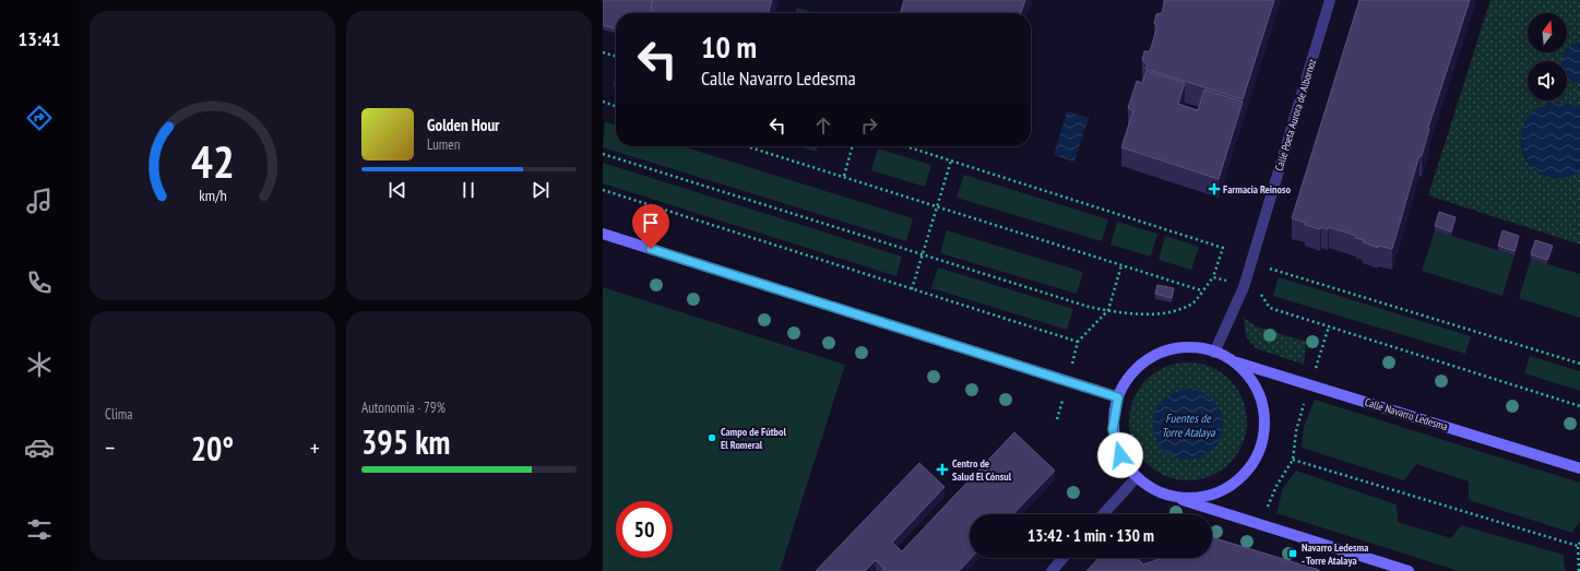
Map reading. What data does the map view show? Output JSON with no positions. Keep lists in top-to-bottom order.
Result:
{
  "streets": {
    "main road": ["Calle Navarro Ledesma"],
    "street": ["Calle Poeta Aurora de Albornoz"]
  },
  "crossings": [
    ["Calle Poeta Aurora de Albornoz", "Calle Navarro Ledesma"]
  ],
  "water": ["Fuentes de Torre Atalaya"],
  "places": {
    "health": ["Farmacia Reinoso", "Centro de Salud El Cónsul"],
    "other": ["Campo de Fútbol El Romeral"],
    "transit": ["Navarro Ledesma - Torre Atalaya"]
  },
  "north": "top",
  "page": {
    "tabs": "13:41",
    "turn": ["10 m", "Calle Navarro Ledesma"],
    "song": ["Golden Hour", "Lumen"],
    "tile": [
      "Clima",
      ["Autonomía · 79%", "395 km"]
    ],
    "heat": ["−", "20°", "+"],
    "limit": "50",
    "trip": "13:42 · 1 min · 130 m",
    "gauge": ["42", "km/h"]
  }
}
